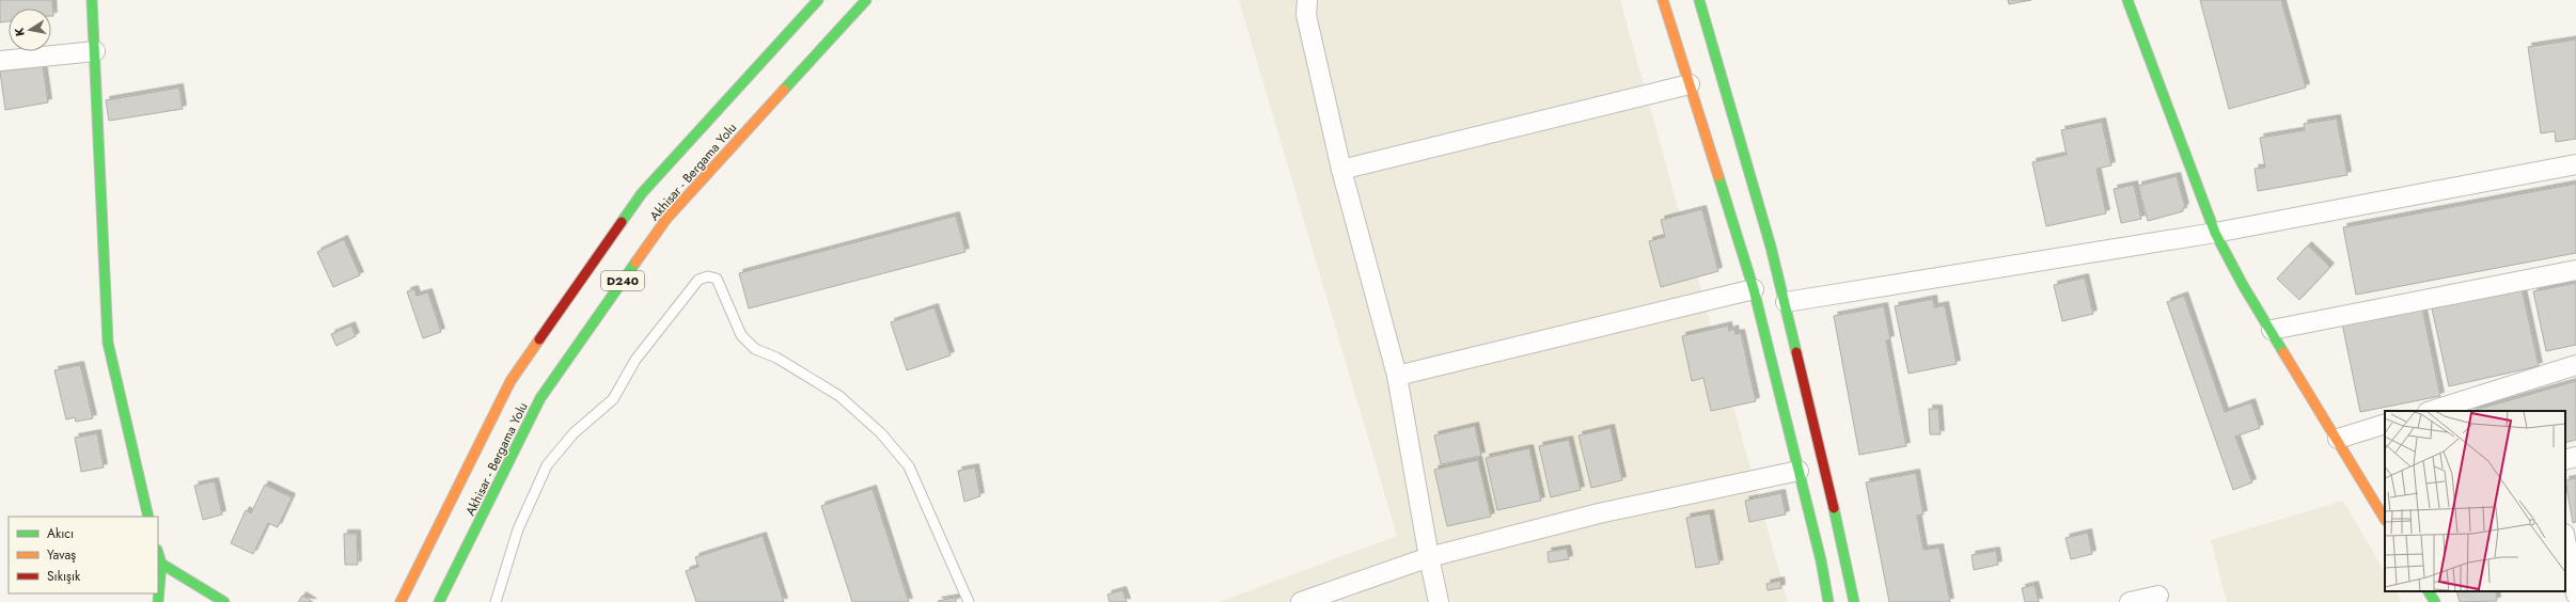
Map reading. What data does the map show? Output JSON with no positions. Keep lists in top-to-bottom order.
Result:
{
  "streets": {
    "main road": ["Akhisar - Bergama Yolu", "D240"]
  },
  "legend": ["Akıcı", "Yavaş", "Sıkışık"],
  "north": "left"
}
